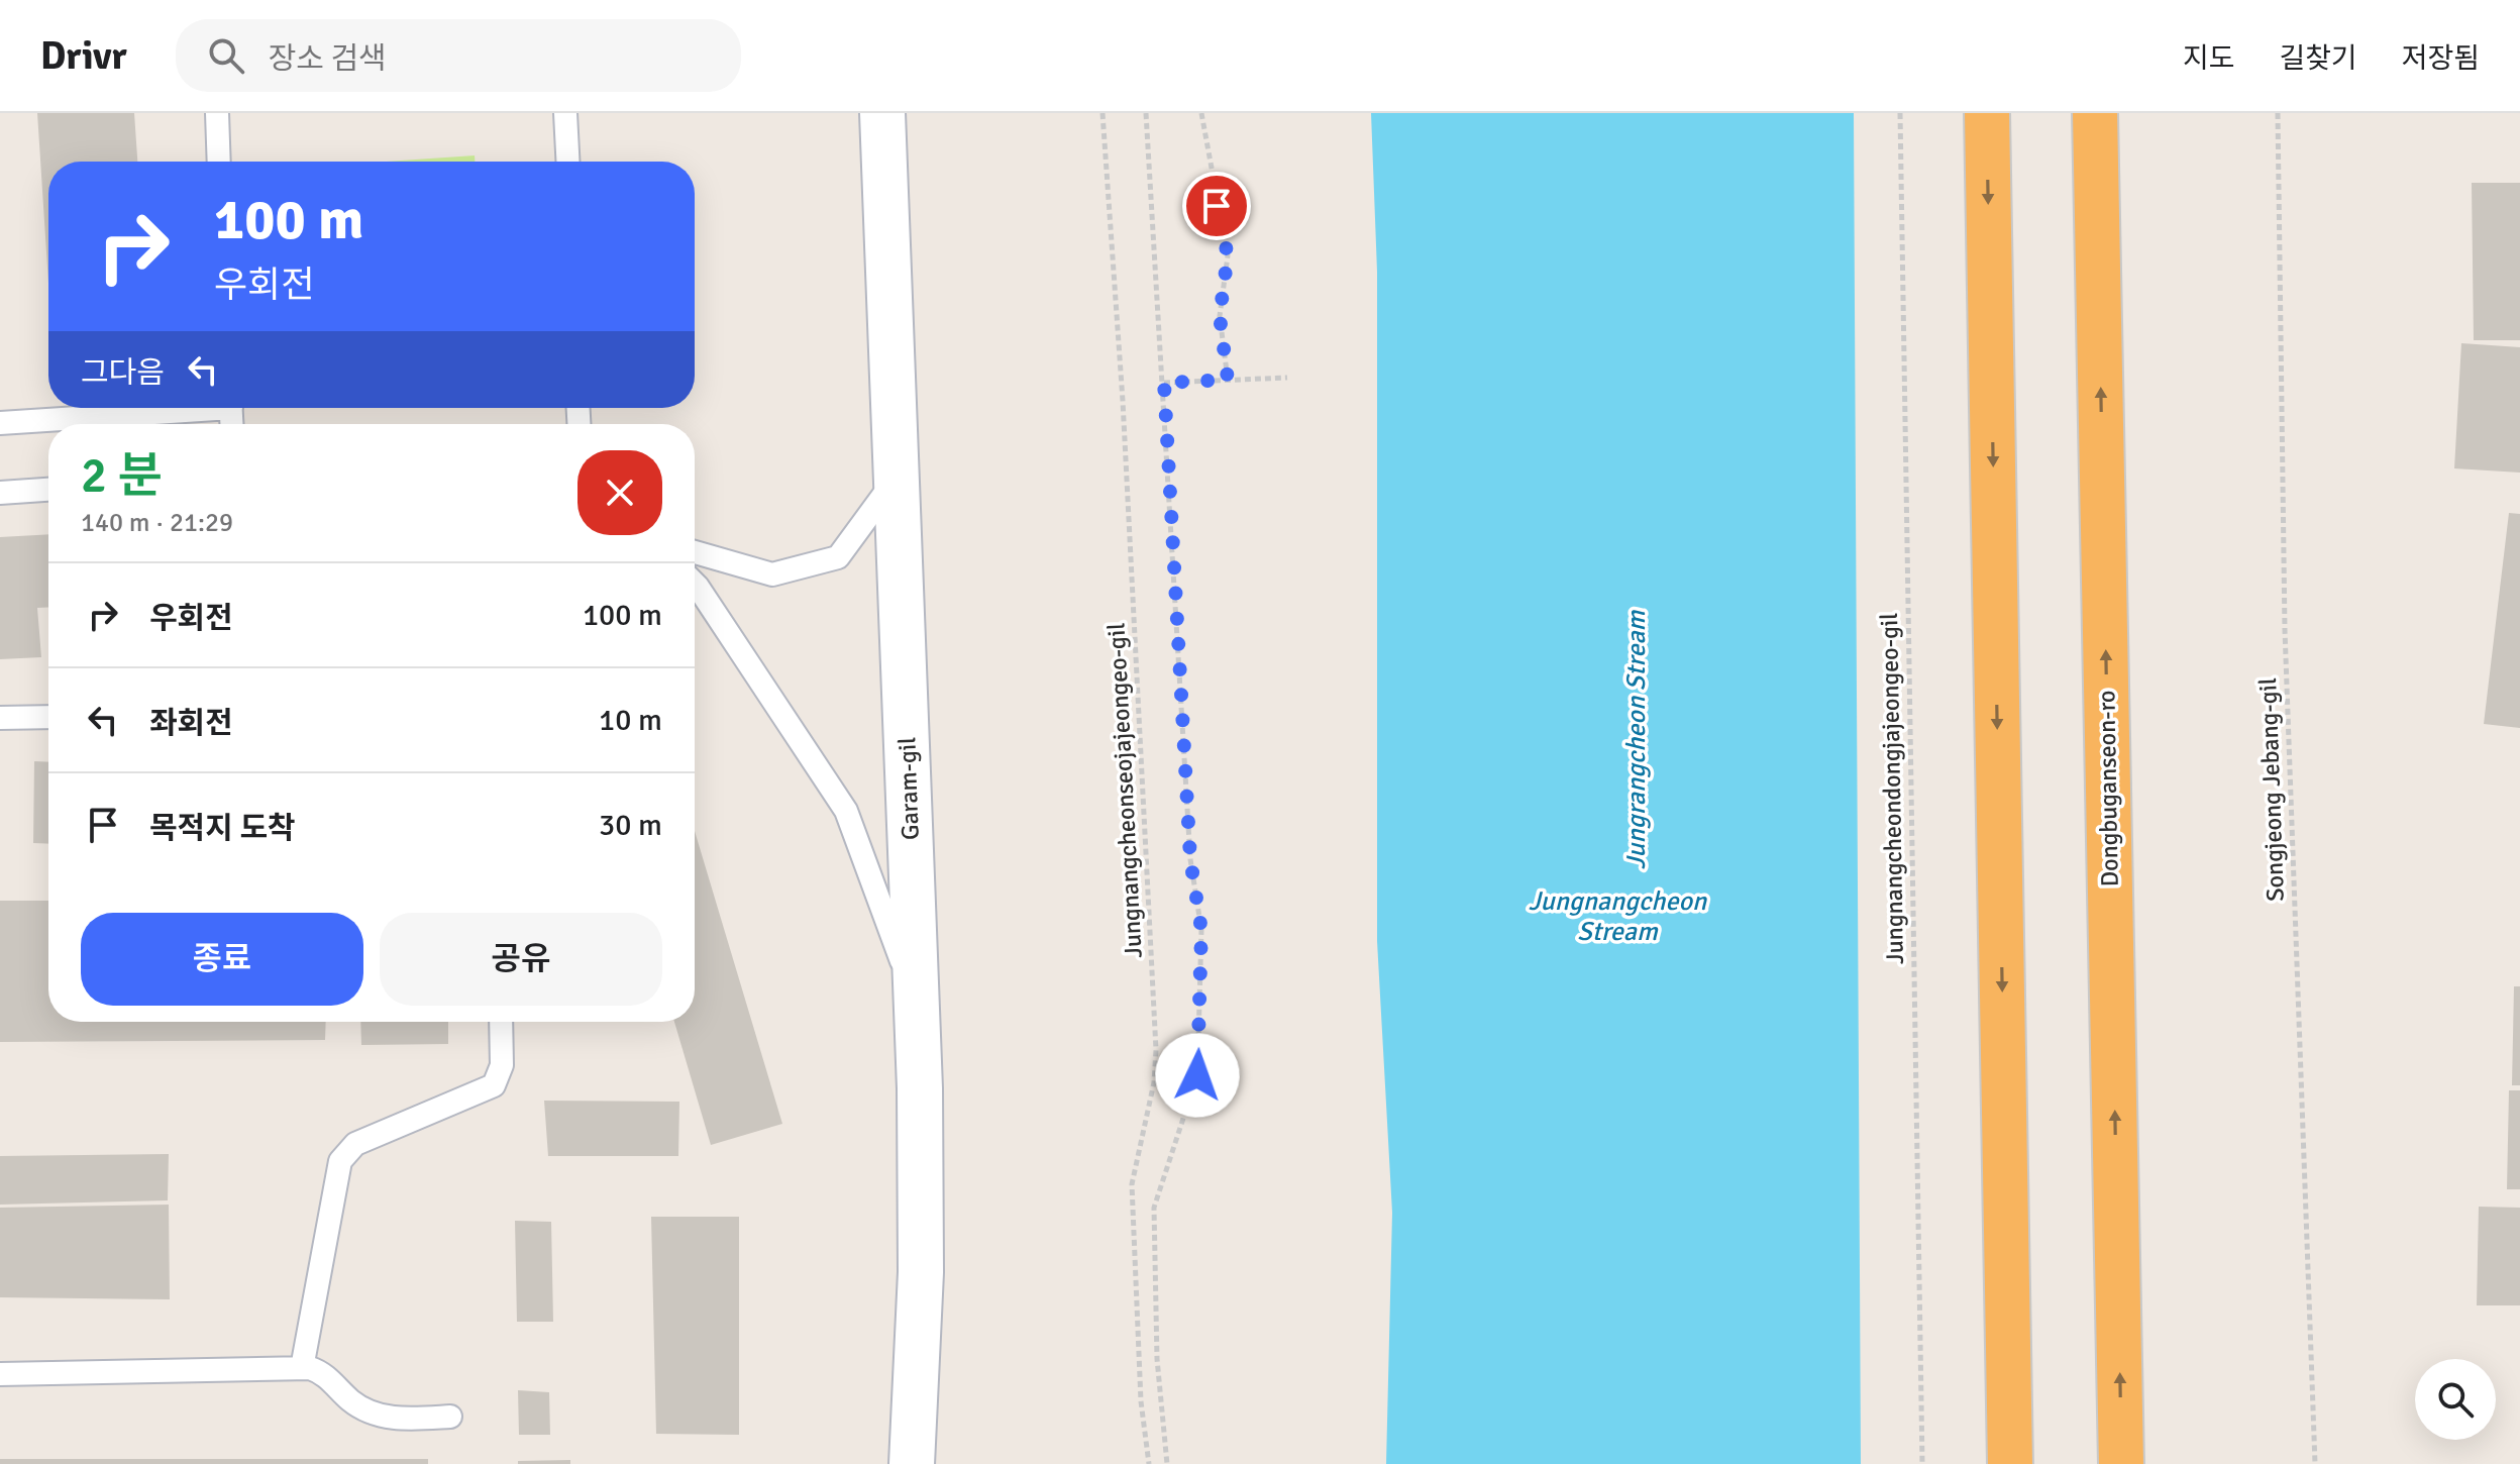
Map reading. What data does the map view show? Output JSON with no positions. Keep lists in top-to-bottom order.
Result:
{
  "streets": {
    "highway": ["Dongbuganseon-ro"],
    "street": ["Garam-gil"],
    "path": ["Jungnangcheondongjajeongeo-gil", "Songjeong Jebang-gil", "Jungnangcheonseojajeongeo-gil"]
  },
  "water": ["Jungrangcheon Stream", "Jungnangcheon Stream"],
  "page": {
    "header": "Drivr",
    "search": "장소 검색",
    "nav": ["지도", "길찾기", "저장됨"],
    "turn": ["100 m", "우회전"],
    "then": "그다음",
    "heading": ["2 분", "140 m · 21:29"],
    "list": [
      {
        "name": "우회전",
        "value": "100 m"
      },
      {
        "name": "좌회전",
        "value": "10 m"
      },
      {
        "name": "목적지 도착",
        "value": "30 m"
      }
    ],
    "buttons": ["종료", "공유"]
  }
}
